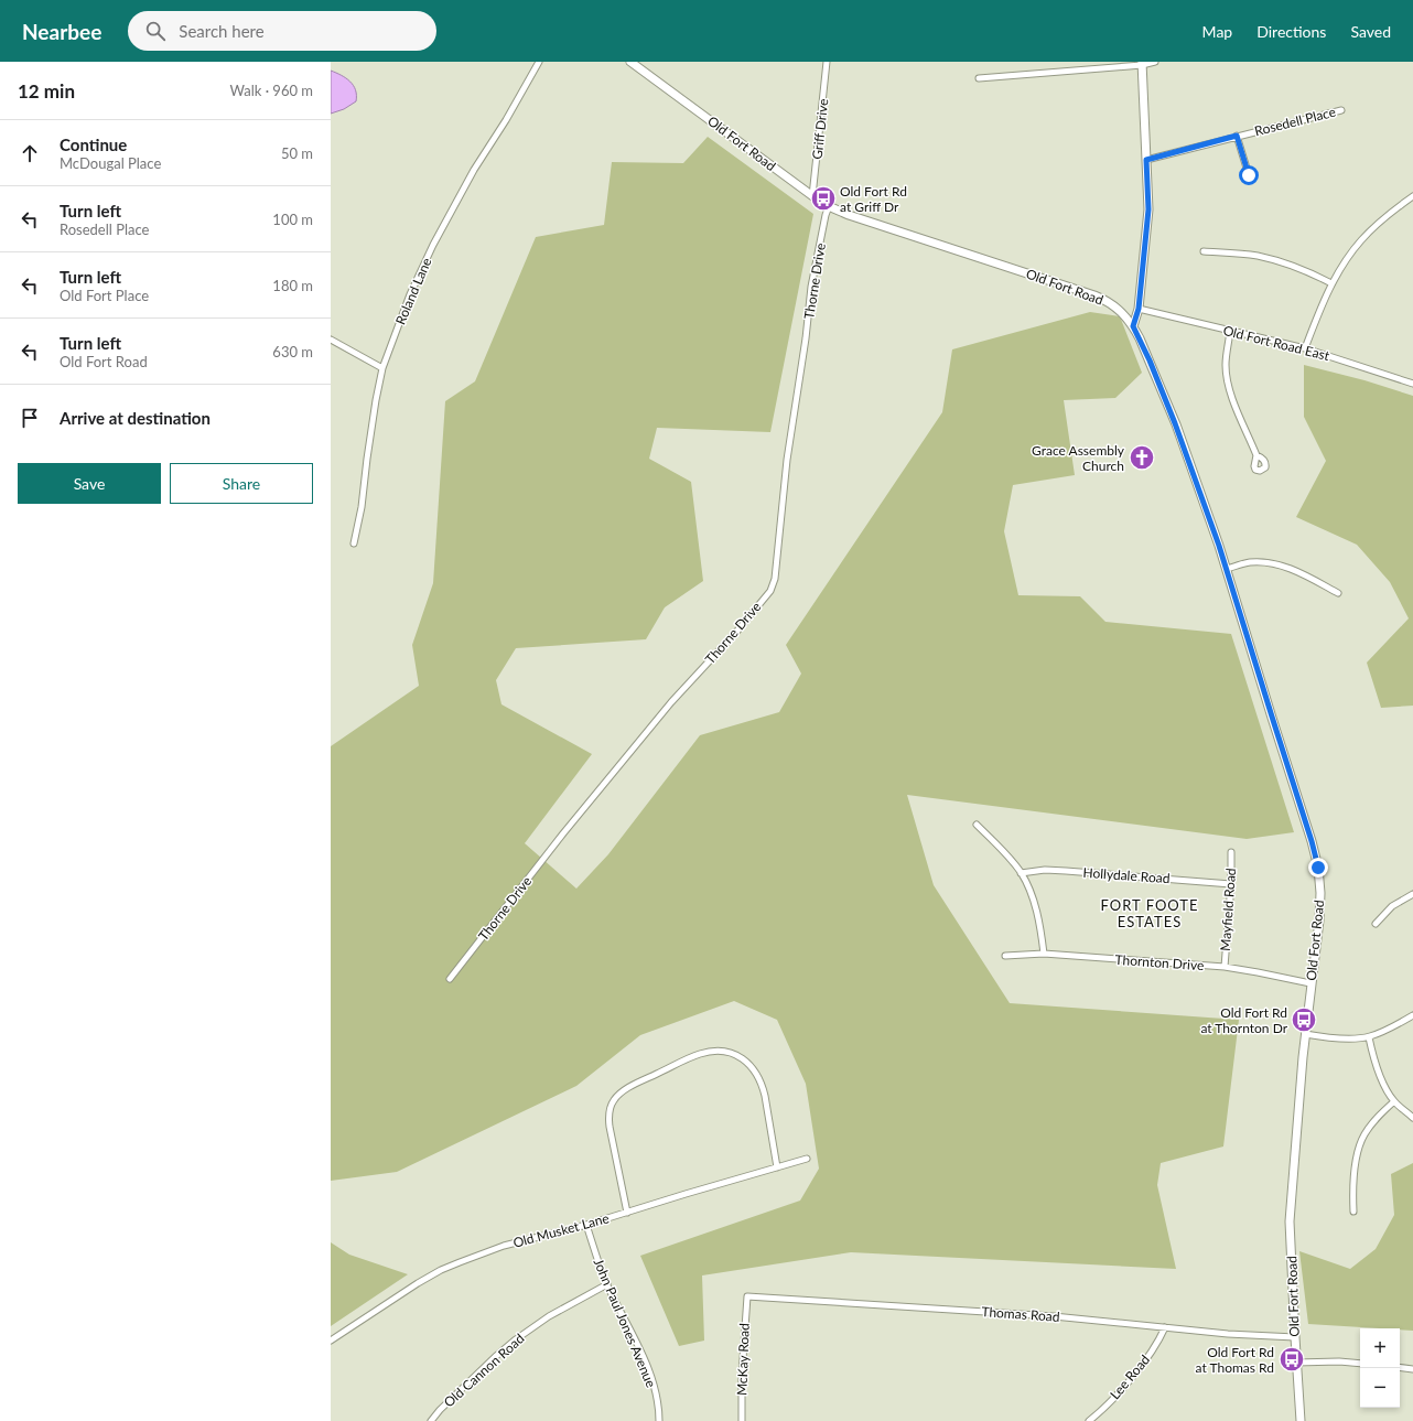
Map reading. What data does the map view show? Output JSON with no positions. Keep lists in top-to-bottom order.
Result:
{
  "streets": {
    "main road": ["Old Fort Road"],
    "street": [
      "Rosedell Place",
      "Griff Drive",
      "Thorne Drive",
      "Roland Lane",
      "Old Fort Road East",
      "Hollydale Road",
      "Mayfield Road",
      "Thornton Drive",
      "Old Musket Lane",
      "Thomas Road",
      "John Paul Jones Avenue",
      "McKay Road",
      "Old Cannon Road",
      "Lee Road"
    ]
  },
  "crossings": [
    ["Griff Drive", "Old Fort Road"],
    ["Old Fort Road", "Thorne Drive"],
    ["Old Fort Road", "Thornton Drive"],
    ["Old Fort Road", "Thomas Road"],
    ["Hollydale Road", "Mayfield Road"],
    ["Mayfield Road", "Thornton Drive"],
    ["Old Musket Lane", "John Paul Jones Avenue"],
    ["Thomas Road", "McKay Road"],
    ["Thomas Road", "Lee Road"],
    ["John Paul Jones Avenue", "Old Cannon Road"]
  ],
  "districts": ["FORT FOOTE ESTATES"],
  "places": {
    "bus stop": ["Old Fort Rd at Griff Dr", "Old Fort Rd at Thornton Dr", "Old Fort Rd at Thomas Rd"],
    "church": ["Grace Assembly Church"]
  },
  "page": {
    "header": "Nearbee",
    "search": "Search here",
    "nav": ["Map", "Directions", "Saved"],
    "heading": ["12 min", "Walk · 960 m"],
    "list": [
      ["Continue", "McDougal Place", "50 m"],
      ["Turn left", "Rosedell Place", "100 m"],
      ["Turn left", "Old Fort Place", "180 m"],
      ["Turn left", "Old Fort Road", "630 m"],
      "Arrive at destination"
    ],
    "buttons": ["Save", "Share"],
    "map_buttons": ["+", "−"]
  }
}
